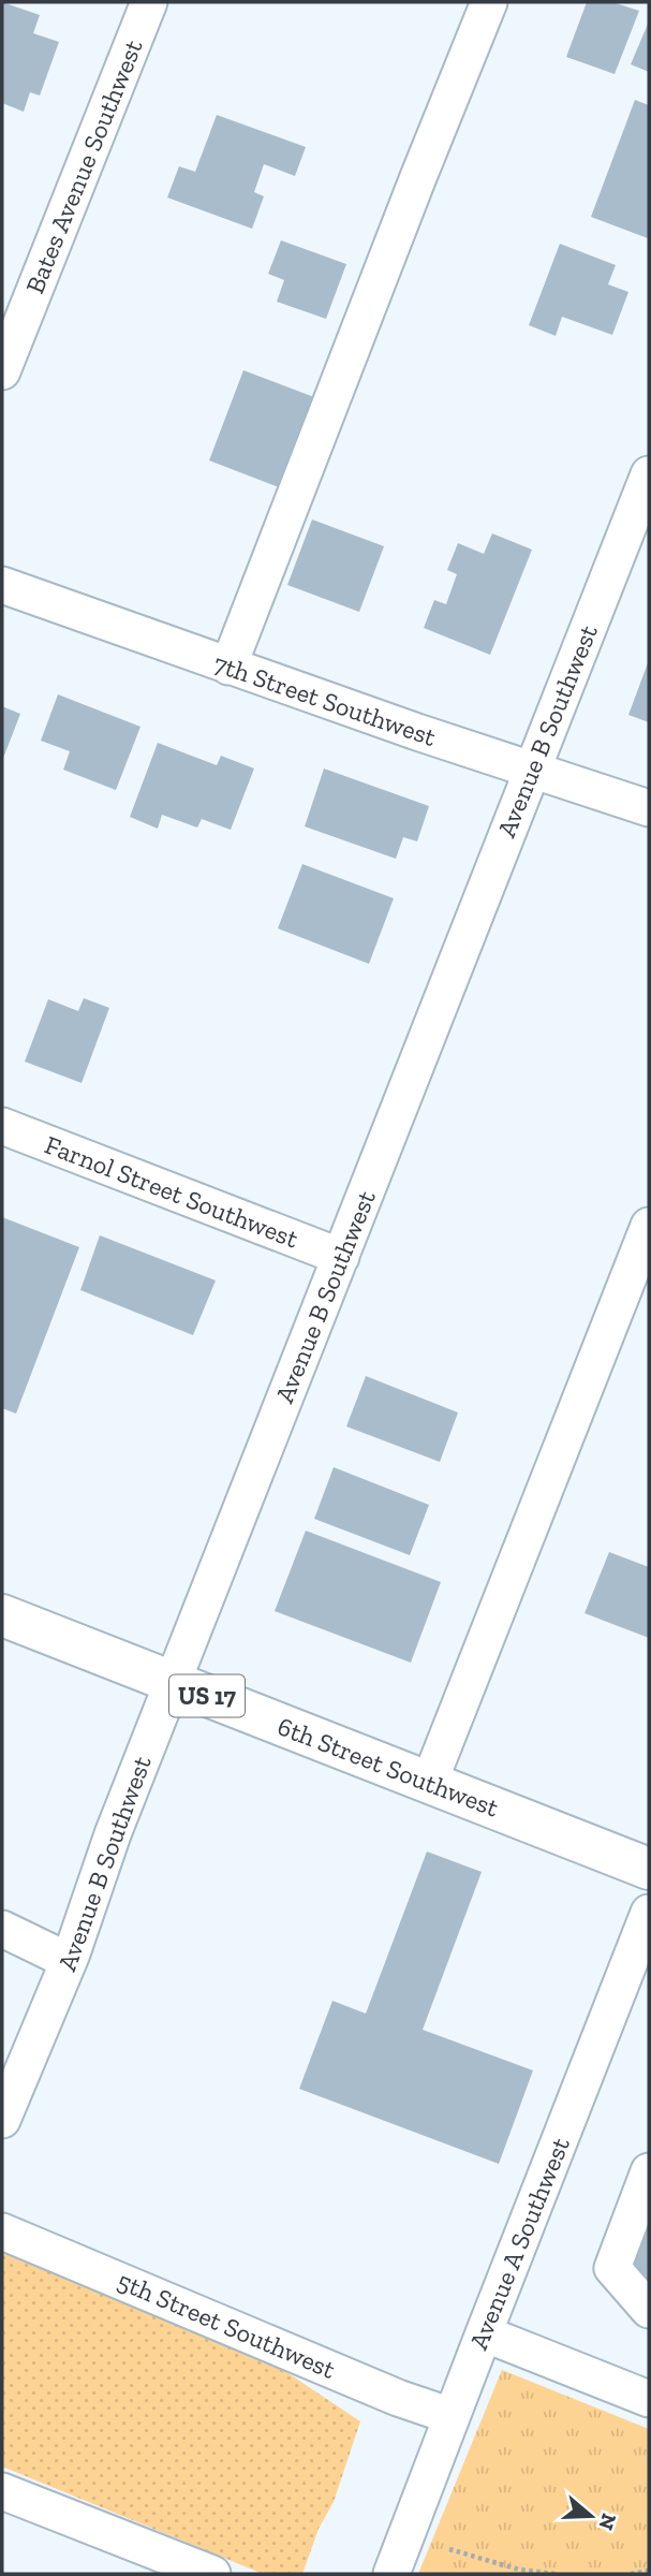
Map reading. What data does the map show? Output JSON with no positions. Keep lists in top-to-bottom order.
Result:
{
  "streets": {
    "highway": ["US 17", "6th Street Southwest"],
    "street": [
      "Bates Avenue Southwest",
      "7th Street Southwest",
      "Avenue B Southwest",
      "Farnol Street Southwest",
      "Avenue A Southwest",
      "5th Street Southwest"
    ]
  },
  "crossings": [
    ["7th Street Southwest", "Avenue B Southwest"],
    ["Avenue B Southwest", "Farnol Street Southwest"],
    ["Avenue B Southwest", "6th Street Southwest"],
    ["Avenue A Southwest", "5th Street Southwest"]
  ],
  "north": "right"
}
